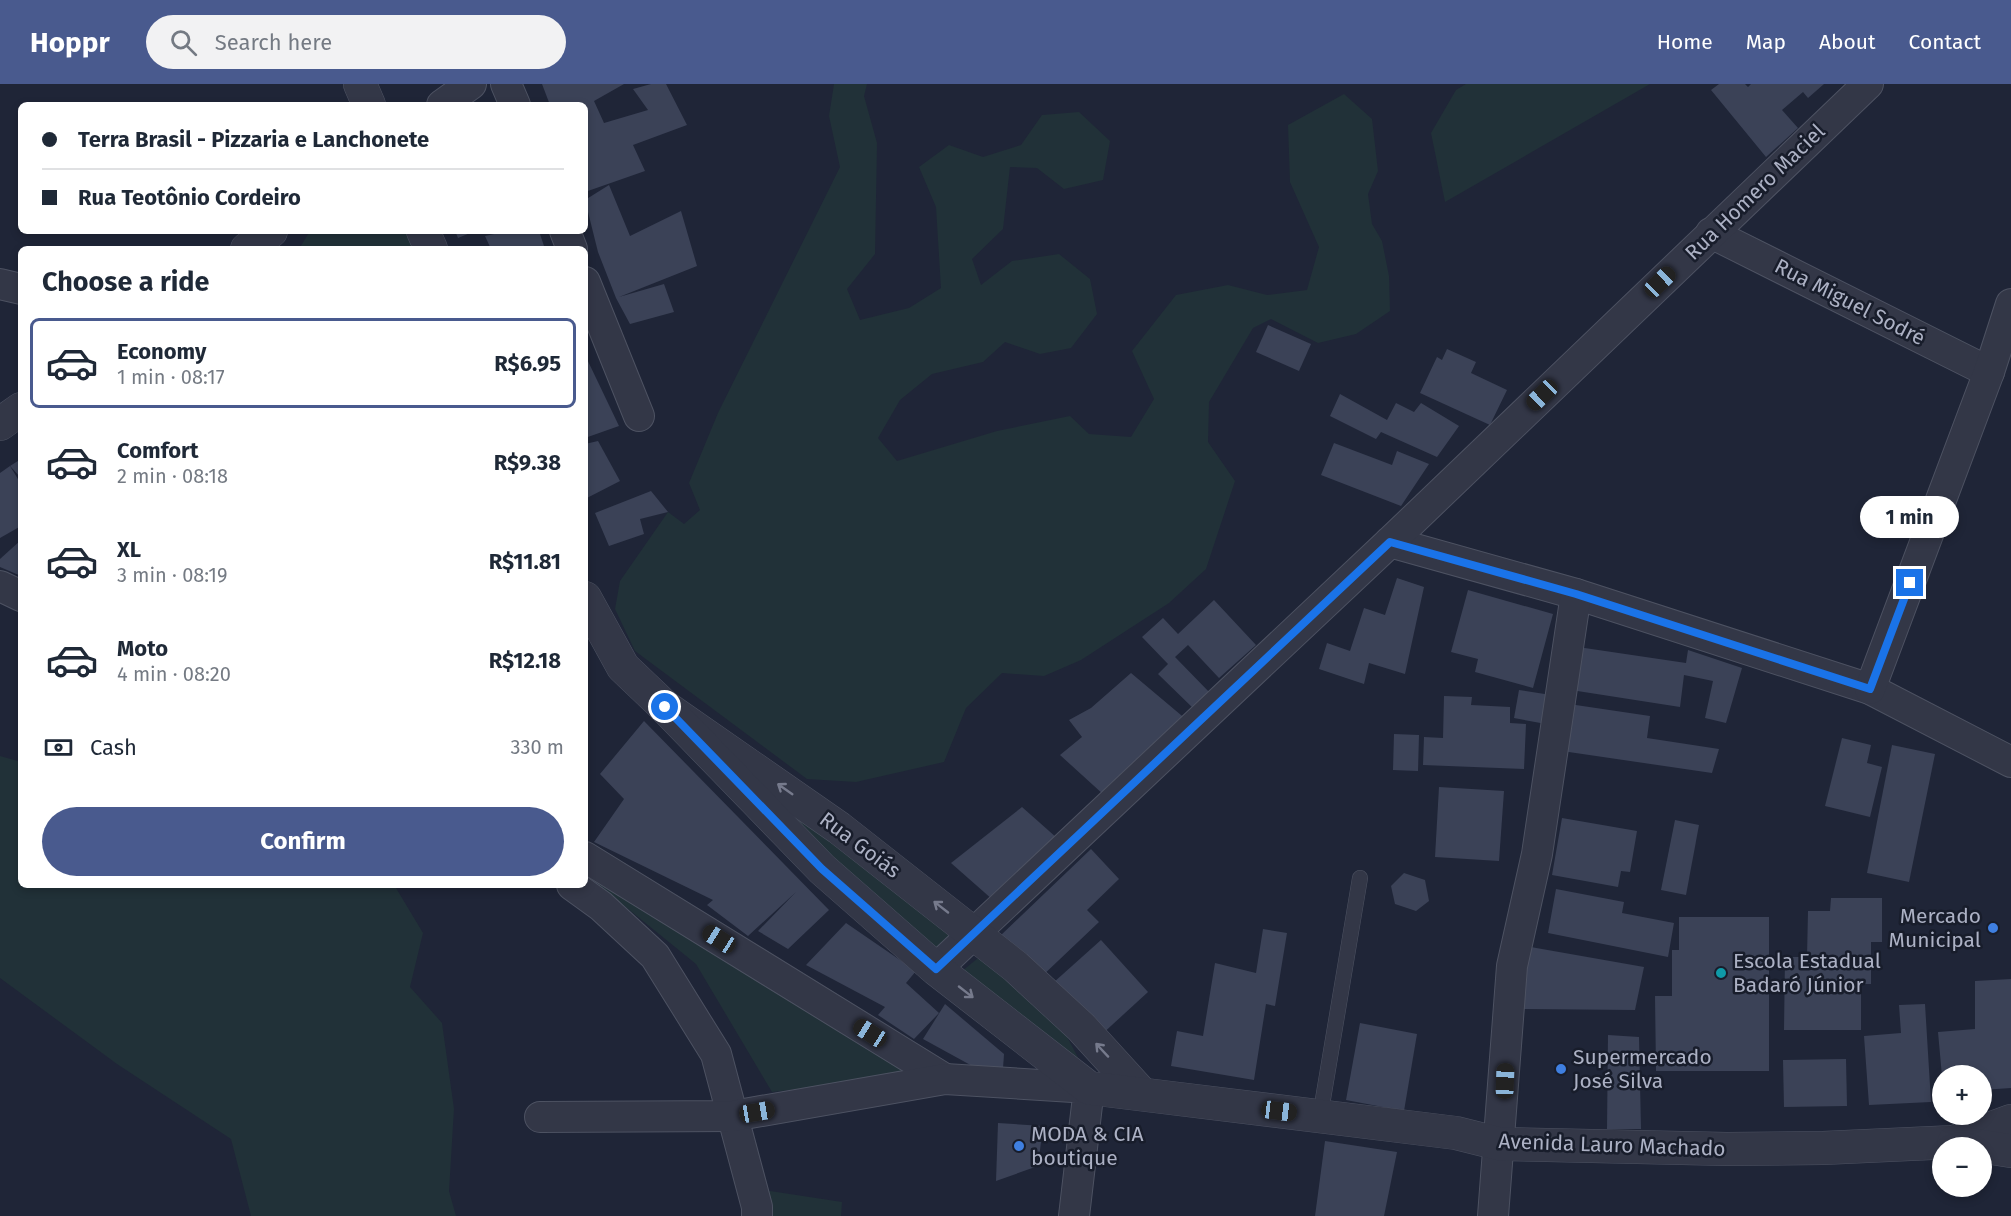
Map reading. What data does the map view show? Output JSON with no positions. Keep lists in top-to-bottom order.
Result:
{
  "streets": {
    "street": [
      "Rua Homero Maciel",
      "Rua Miguel Sodré",
      "Rua Goiás",
      "Avenida Lauro Machado"
    ]
  },
  "crossings": [
    ["Rua Homero Maciel", "Rua Miguel Sodré"],
    ["Rua Homero Maciel", "Rua Goiás"],
    ["Rua Goiás", "Avenida Lauro Machado"]
  ],
  "places": [
    "Mercado Municipal",
    "Escola Estadual Badaró Júnior",
    "Supermercado José Silva",
    "MODA & CIA boutique"
  ],
  "page": {
    "header": "Hoppr",
    "search": "Search here",
    "nav": [
      "Home",
      "Map",
      "About",
      "Contact"
    ],
    "banner": ["Terra Brasil - Pizzaria e Lanchonete", "Rua Teotônio Cordeiro"],
    "heading": "Choose a ride",
    "list": [
      {
        "name": "Economy",
        "note": "1 min · 08:17",
        "value": "R$6.95"
      },
      {
        "name": "Comfort",
        "note": "2 min · 08:18",
        "value": "R$9.38"
      },
      {
        "name": "XL",
        "note": "3 min · 08:19",
        "value": "R$11.81"
      },
      {
        "name": "Moto",
        "note": "4 min · 08:20",
        "value": "R$12.18"
      }
    ],
    "bubble": "1 min",
    "pay": ["Cash", "330 m"],
    "buttons": "Confirm",
    "map_buttons": ["+", "−"]
  }
}
